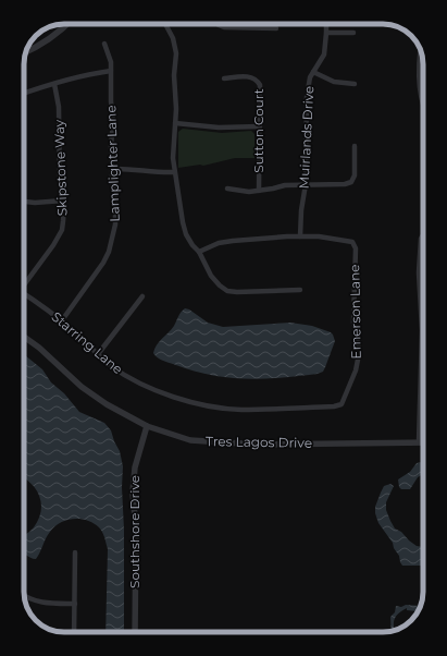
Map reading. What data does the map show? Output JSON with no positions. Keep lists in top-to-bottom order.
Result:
{
  "streets": {
    "street": [
      "Sutton Court",
      "Muirlands Drive",
      "Lamplighter Lane",
      "Skipstone Way",
      "Emerson Lane",
      "Starring Lane",
      "Tres Lagos Drive",
      "Southshore Drive"
    ]
  },
  "crossings": [
    ["Muirlands Drive", "Emerson Lane"],
    ["Lamplighter Lane", "Starring Lane"],
    ["Emerson Lane", "Starring Lane"],
    ["Tres Lagos Drive", "Southshore Drive"]
  ]
}
